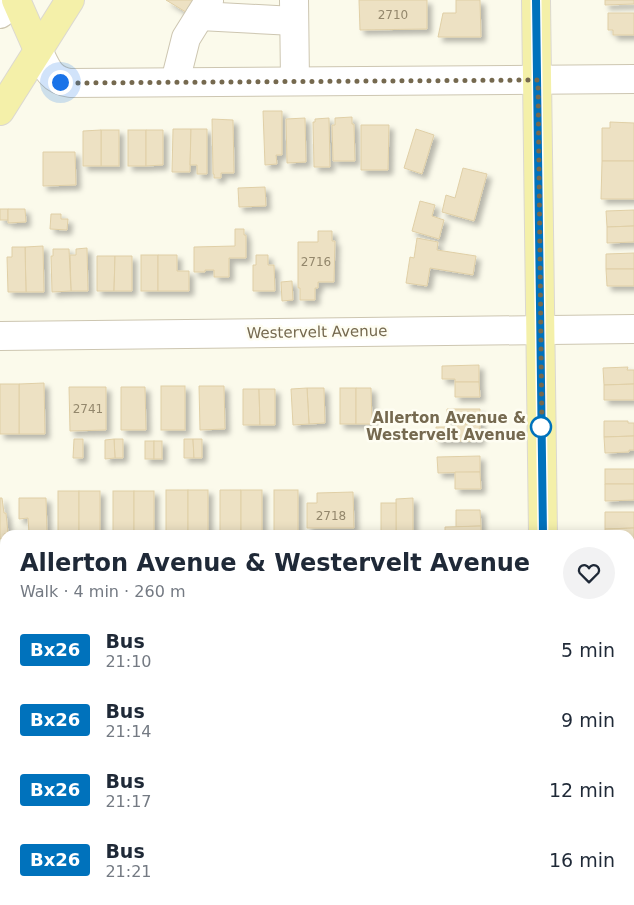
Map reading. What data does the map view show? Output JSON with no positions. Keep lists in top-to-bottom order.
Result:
{
  "streets": {
    "street": ["Westervelt Avenue"]
  },
  "places": ["Allerton Avenue & Westervelt Avenue"],
  "lines": ["bus line Bx26"],
  "house_numbers": [
    "2710",
    "2716",
    "2741",
    "2718"
  ],
  "page": {
    "heading": ["Allerton Avenue & Westervelt Avenue", "Walk · 4 min · 260 m"],
    "list": [
      {
        "mark": "Bx26",
        "name": "Bus",
        "note": "21:10",
        "value": "5 min"
      },
      {
        "mark": "Bx26",
        "name": "Bus",
        "note": "21:14",
        "value": "9 min"
      },
      {
        "mark": "Bx26",
        "name": "Bus",
        "note": "21:17",
        "value": "12 min"
      },
      {
        "mark": "Bx26",
        "name": "Bus",
        "note": "21:21",
        "value": "16 min"
      }
    ]
  }
}
